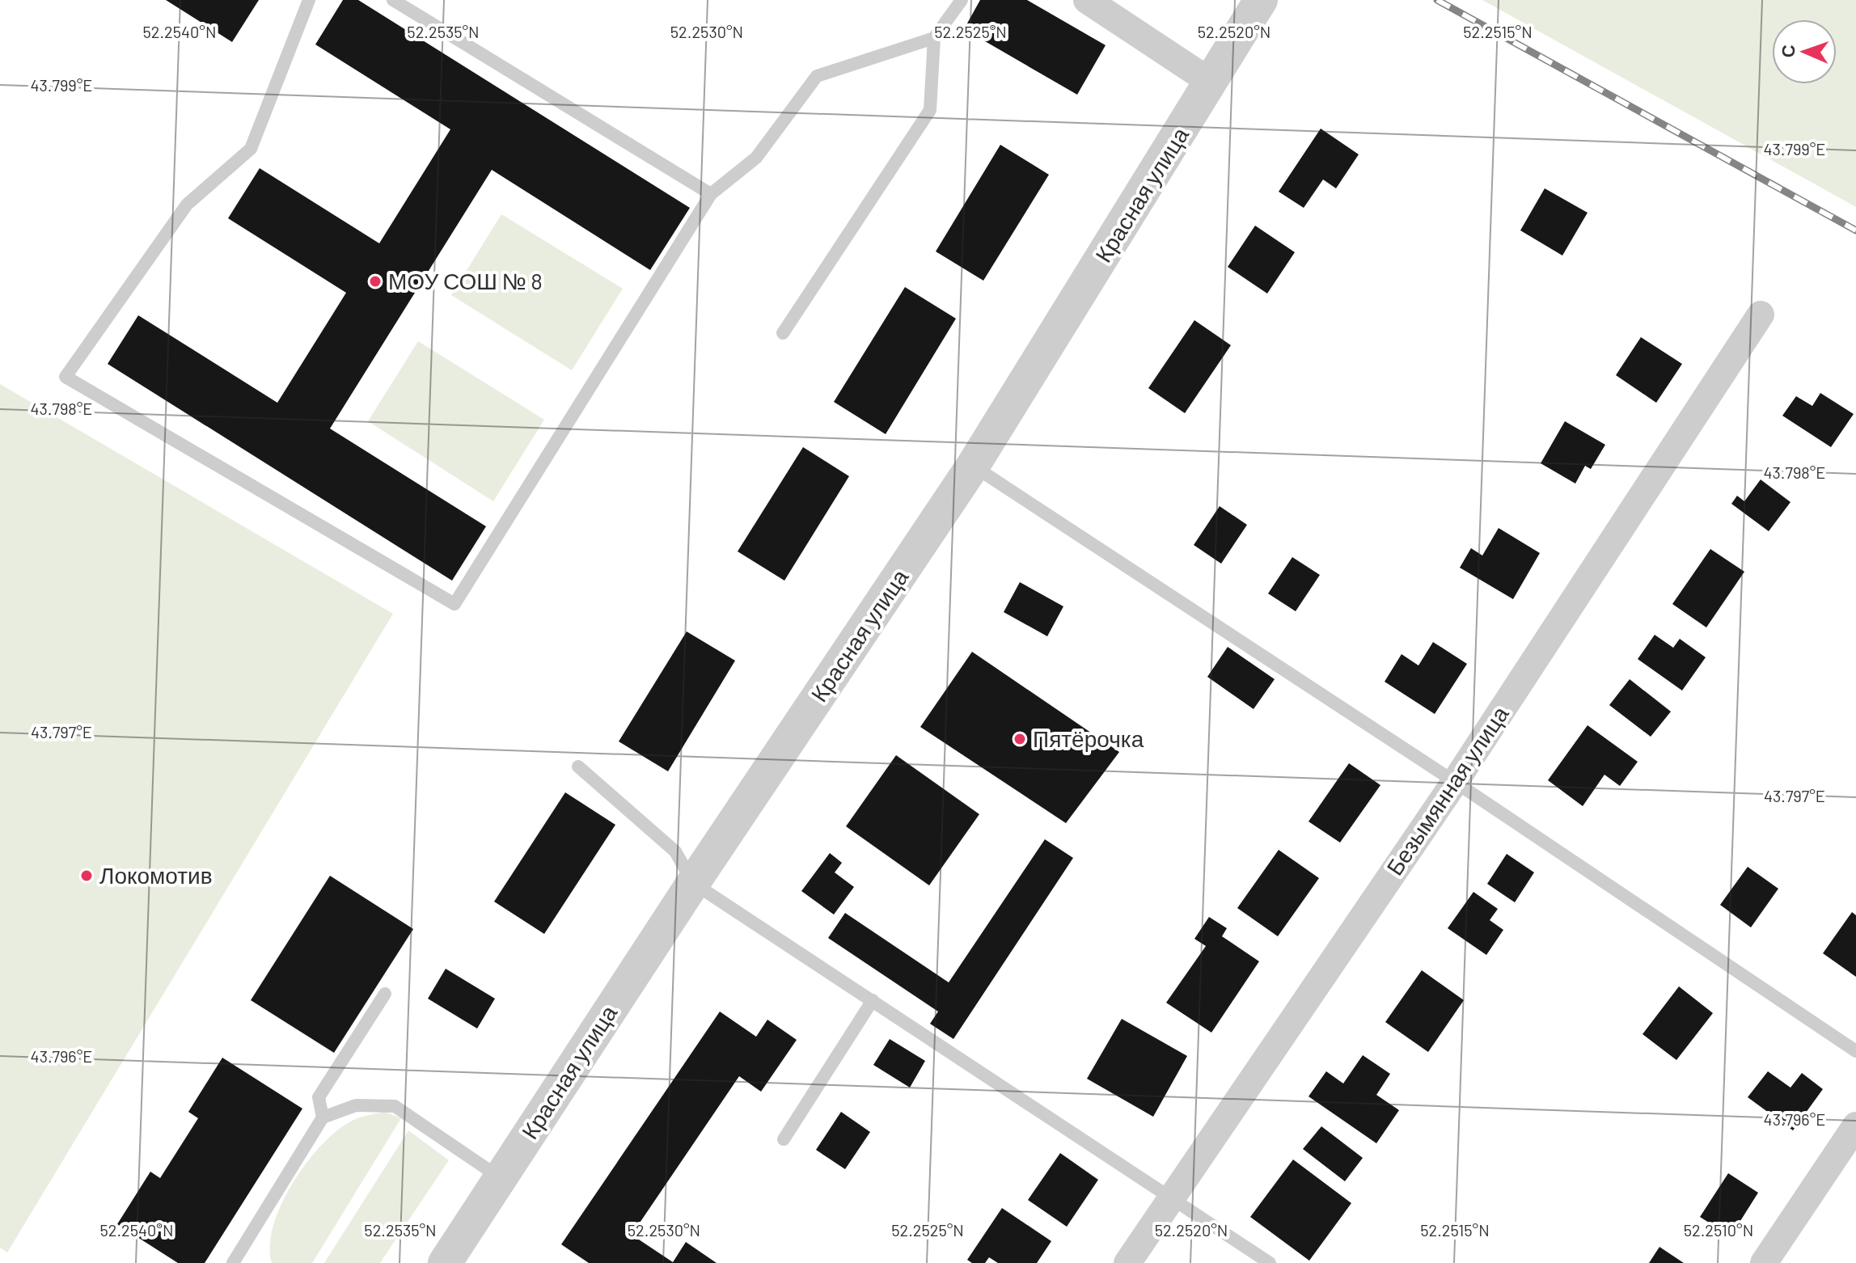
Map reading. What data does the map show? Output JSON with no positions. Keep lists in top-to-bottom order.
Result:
{
  "streets": {
    "street": ["Красная улица", "Безымянная улица"]
  },
  "places": ["МОУ СОШ № 8", "Пятёрочка", "Локомотив"],
  "north": "left",
  "coordinates": [
    "52.2540°N",
    "52.2535°N",
    "52.2530°N",
    "52.2525°N",
    "52.2520°N",
    "52.2515°N",
    "43.799°E",
    "43.798°E",
    "43.797°E",
    "43.796°E",
    "52.2510°N"
  ]
}
